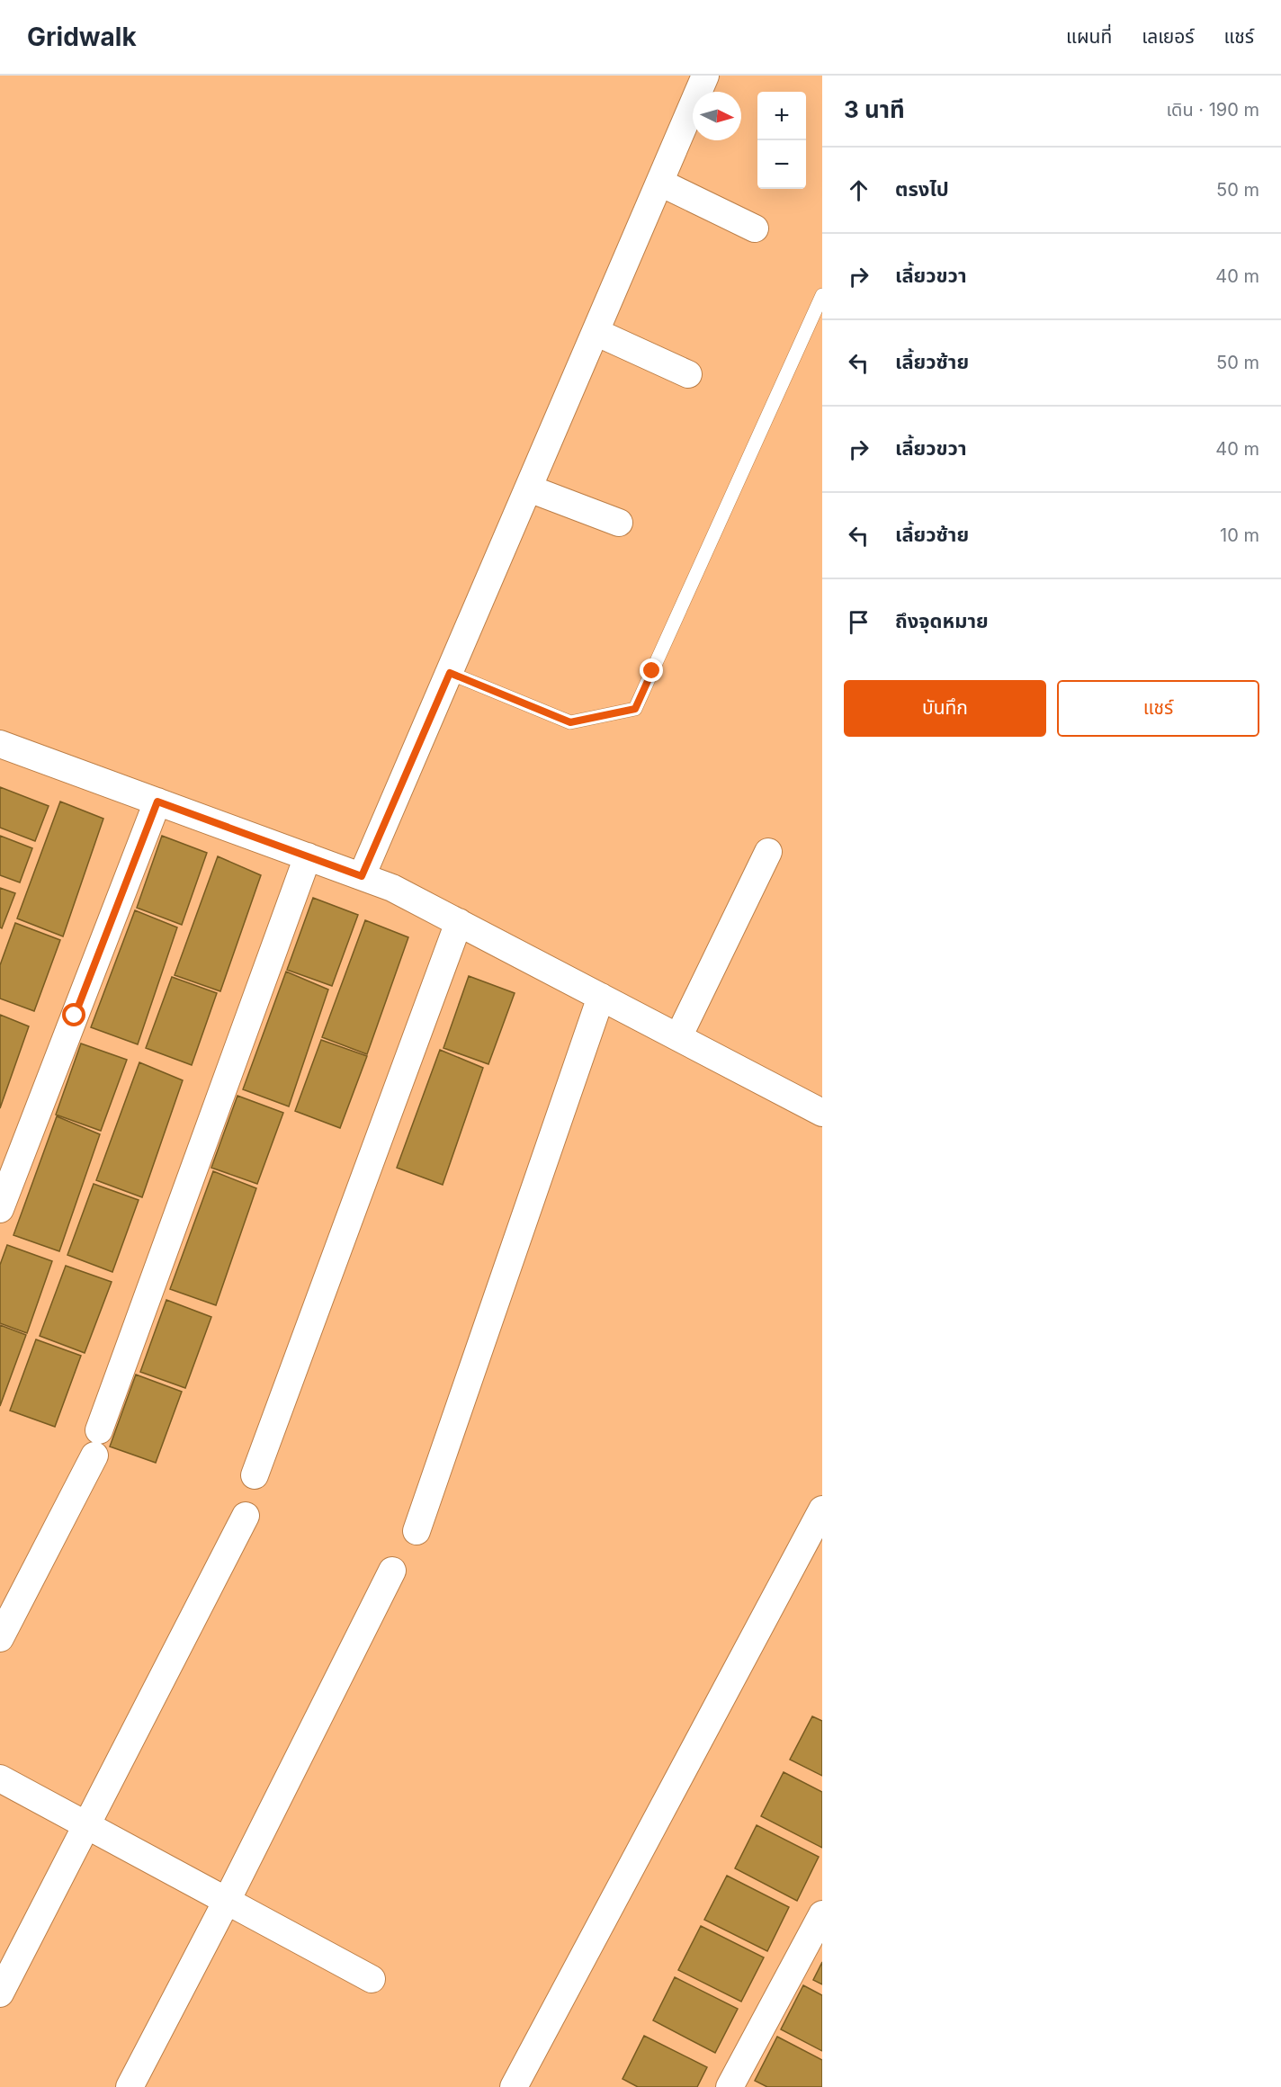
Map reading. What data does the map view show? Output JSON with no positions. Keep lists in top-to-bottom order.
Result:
{
  "north": "right",
  "page": {
    "header": "Gridwalk",
    "nav": ["แผนที่", "เลเยอร์", "แชร์"],
    "heading": ["3 นาที", "เดิน · 190 m"],
    "map_buttons": ["+", "−"],
    "list": [
      ["ตรงไป", "50 m"],
      ["เลี้ยวขวา", "40 m"],
      ["เลี้ยวซ้าย", "50 m"],
      ["เลี้ยวขวา", "40 m"],
      ["เลี้ยวซ้าย", "10 m"],
      "ถึงจุดหมาย"
    ],
    "buttons": ["บันทึก", "แชร์"]
  }
}
